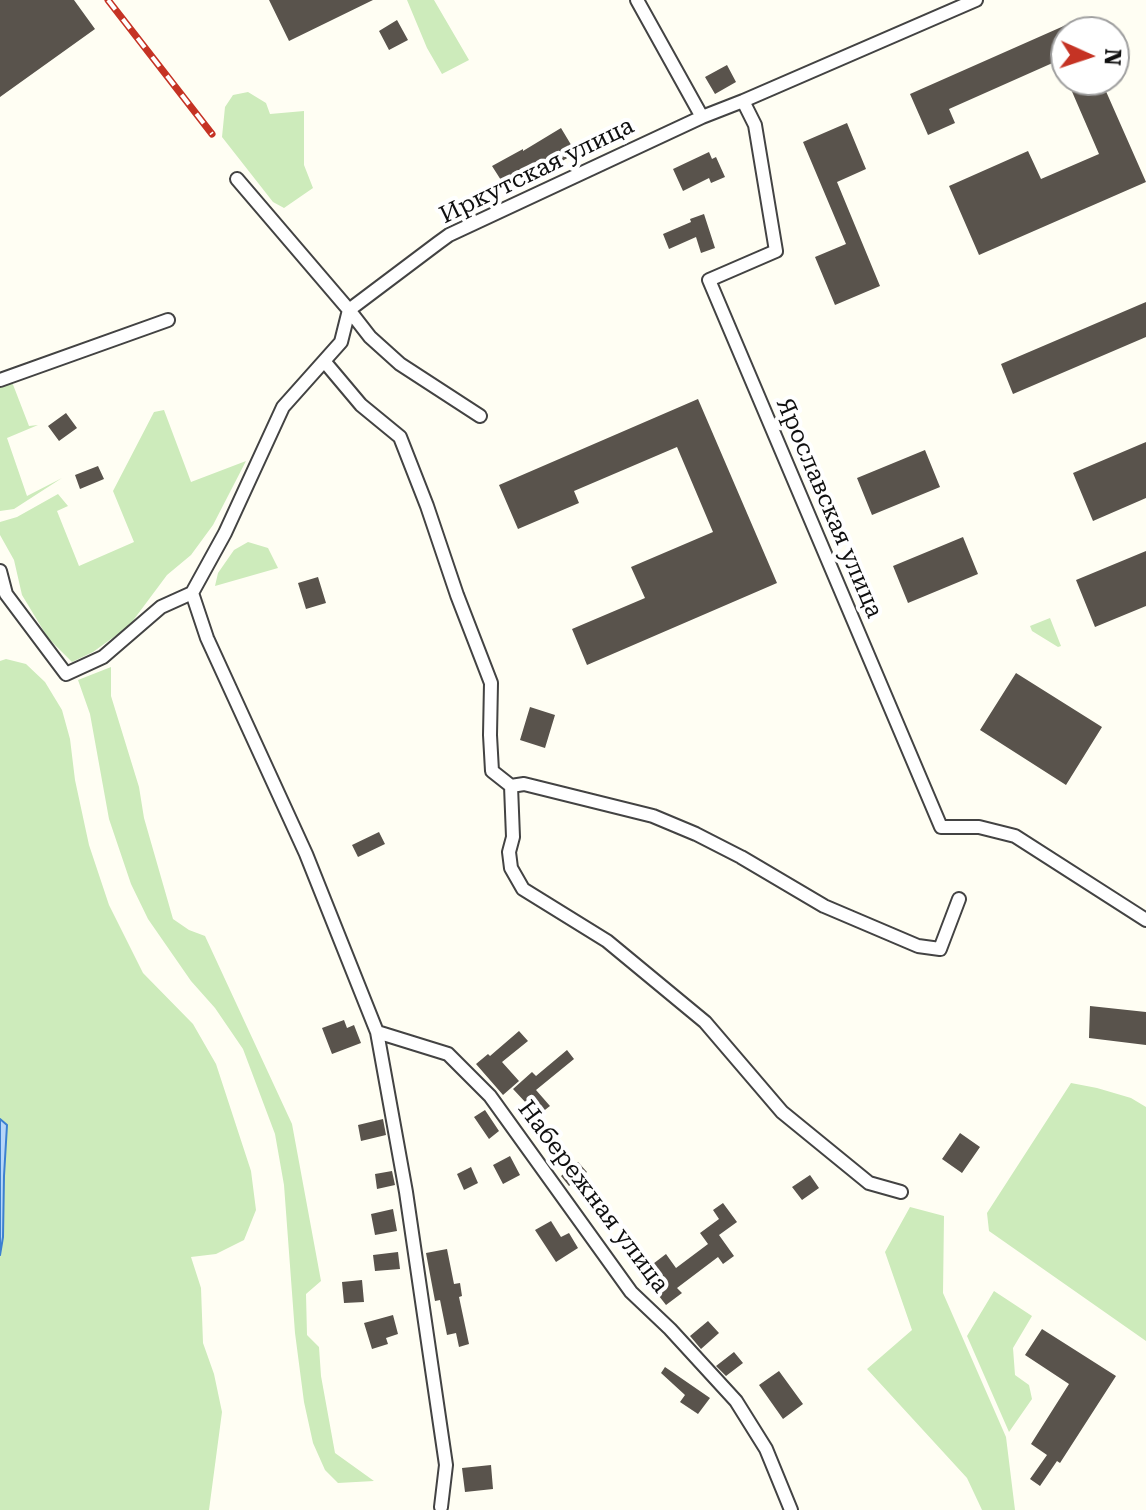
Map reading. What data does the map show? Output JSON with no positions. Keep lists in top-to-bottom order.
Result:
{
  "streets": {
    "street": ["Иркутская улица", "Ярославская улица", "Набережная улица"]
  },
  "crossings": [
    ["Иркутская улица", "Ярославская улица"]
  ],
  "north": "right"
}
